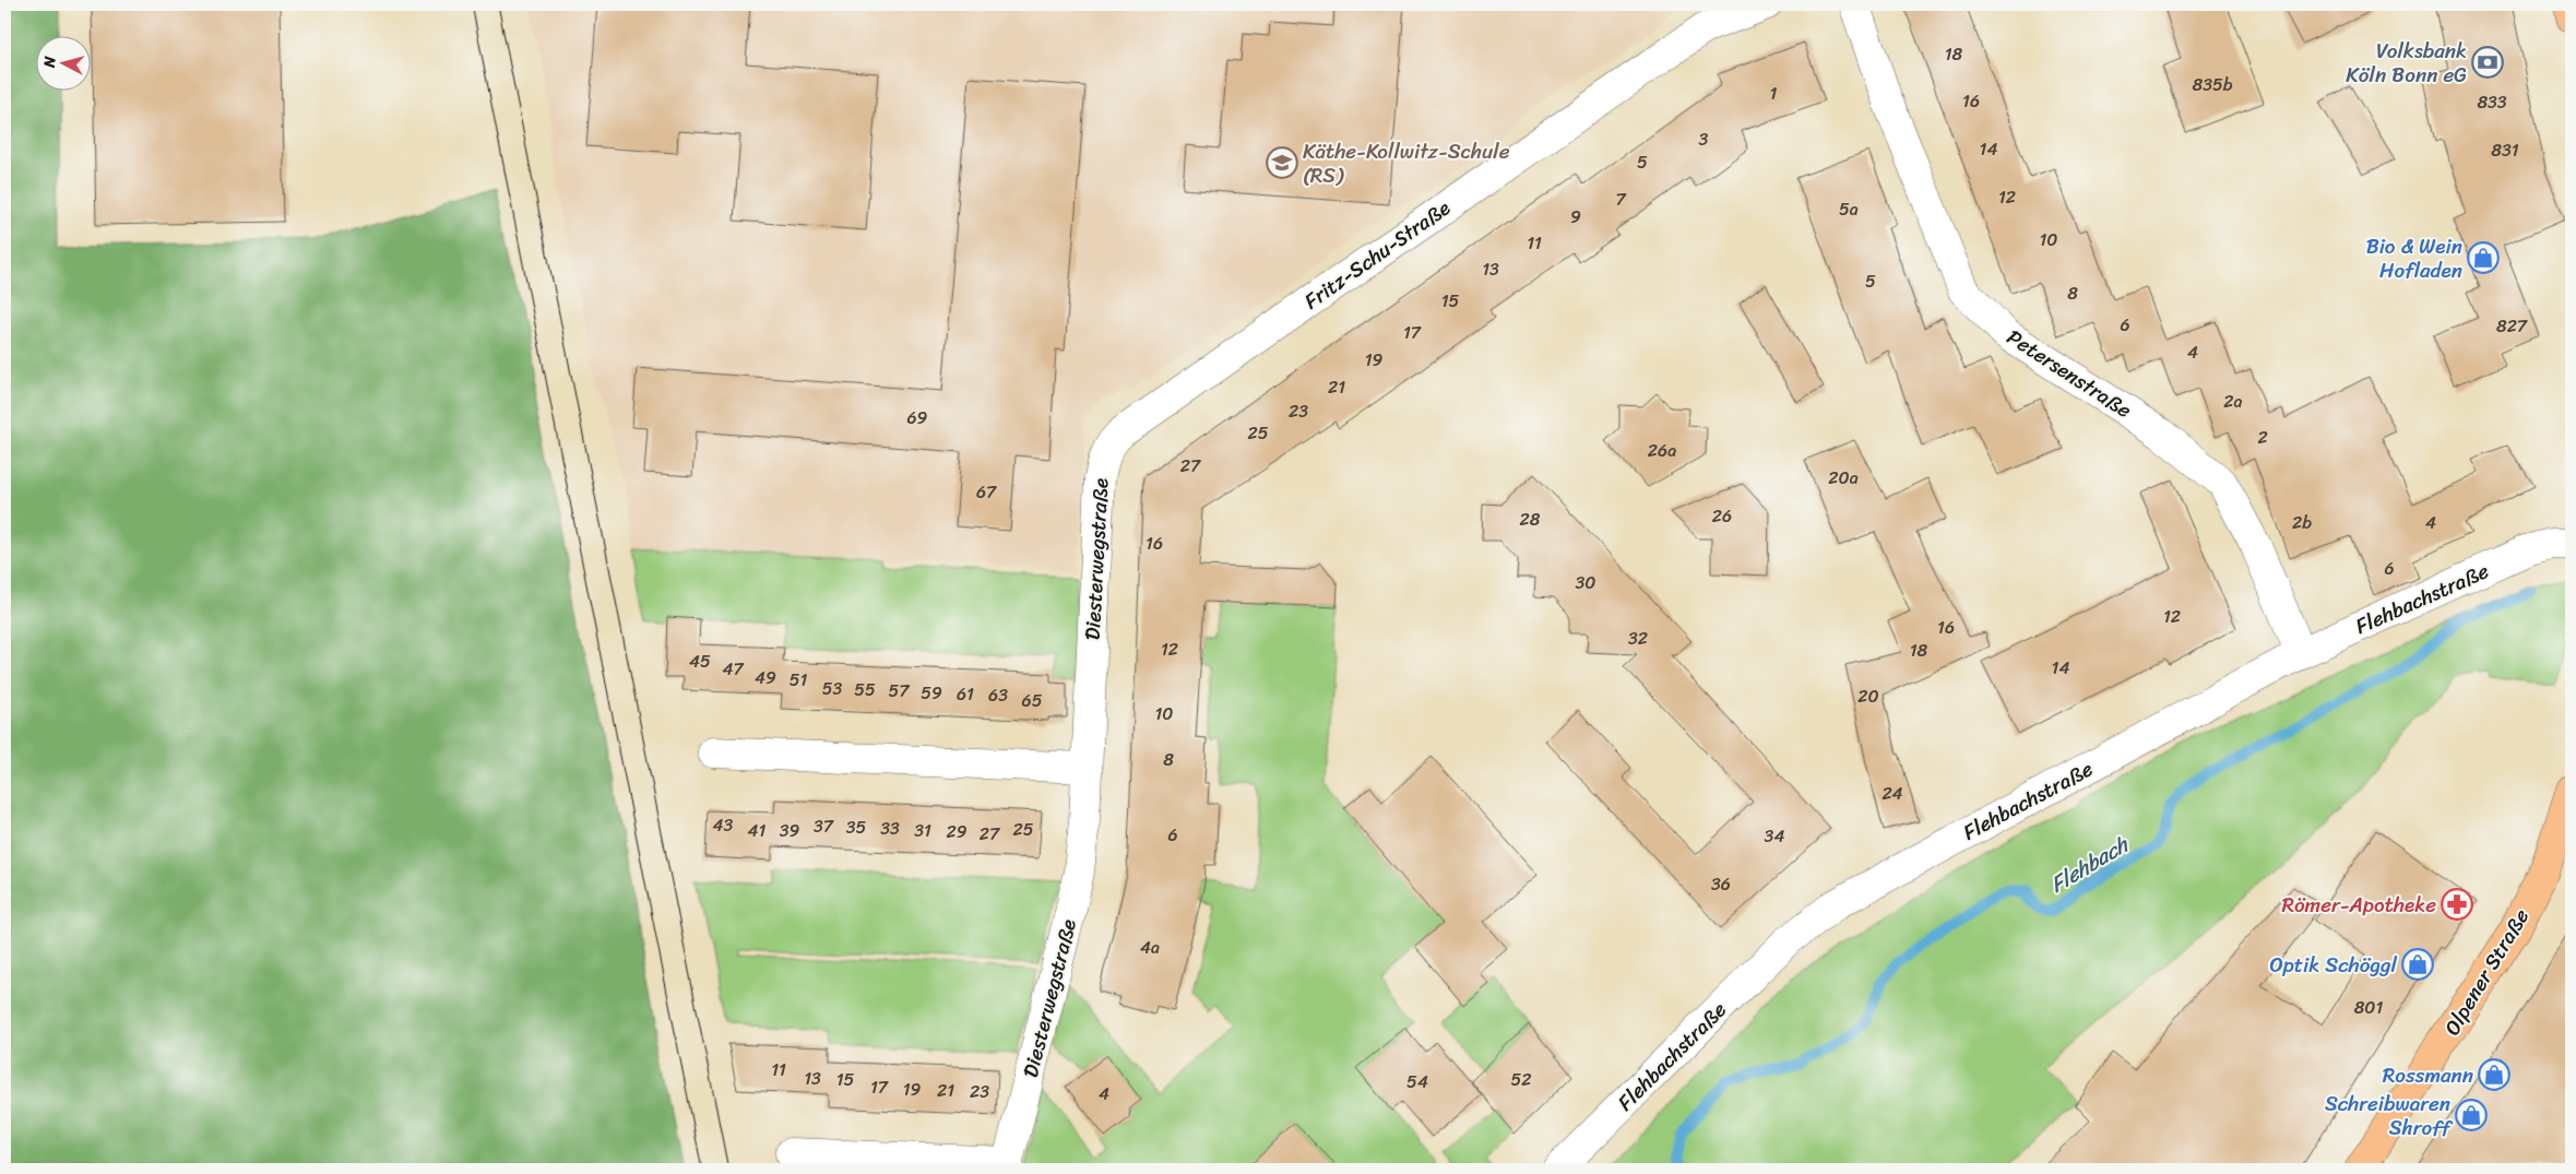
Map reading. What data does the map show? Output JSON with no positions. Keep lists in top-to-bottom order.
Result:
{
  "streets": {
    "main road": ["Olpener Straße"],
    "street": [
      "Fritz-Schu-Straße",
      "Petersenstraße",
      "Diesterwegstraße",
      "Flehbachstraße"
    ]
  },
  "crossings": [
    ["Fritz-Schu-Straße", "Diesterwegstraße"],
    ["Petersenstraße", "Flehbachstraße"]
  ],
  "water": ["Flehbach"],
  "places": {
    "bank": ["Volksbank Köln Bonn eG"],
    "school or university": ["Käthe-Kollwitz-Schule (RS)"],
    "shop": [
      "Bio & Wein Hofladen",
      "Optik Schöggl",
      "Rossmann",
      "Schreibwaren Shroff"
    ],
    "pharmacy": ["Römer-Apotheke"]
  },
  "house_numbers": [
    "18",
    "835b",
    "1",
    "16",
    "833",
    "3",
    "14",
    "831",
    "5",
    "12",
    "7",
    "5a",
    "9",
    "10",
    "11",
    "13",
    "5",
    "8",
    "15",
    "6",
    "827",
    "17",
    "4",
    "19",
    "21",
    "2a",
    "23",
    "69",
    "25",
    "2",
    "26a",
    "27",
    "20a",
    "67",
    "26",
    "28",
    "2b",
    "4",
    "16",
    "6",
    "30",
    "12",
    "16",
    "32",
    "12",
    "18",
    "45",
    "14",
    "47",
    "49",
    "51",
    "53",
    "55",
    "57",
    "59",
    "61",
    "63",
    "20",
    "65",
    "10",
    "8",
    "24",
    "43",
    "37",
    "35",
    "33",
    "25",
    "41",
    "39",
    "31",
    "29",
    "27",
    "6",
    "34",
    "36",
    "4a",
    "801",
    "11",
    "13",
    "15",
    "52",
    "54",
    "17",
    "19",
    "21",
    "23",
    "4"
  ],
  "north": "left"
}
